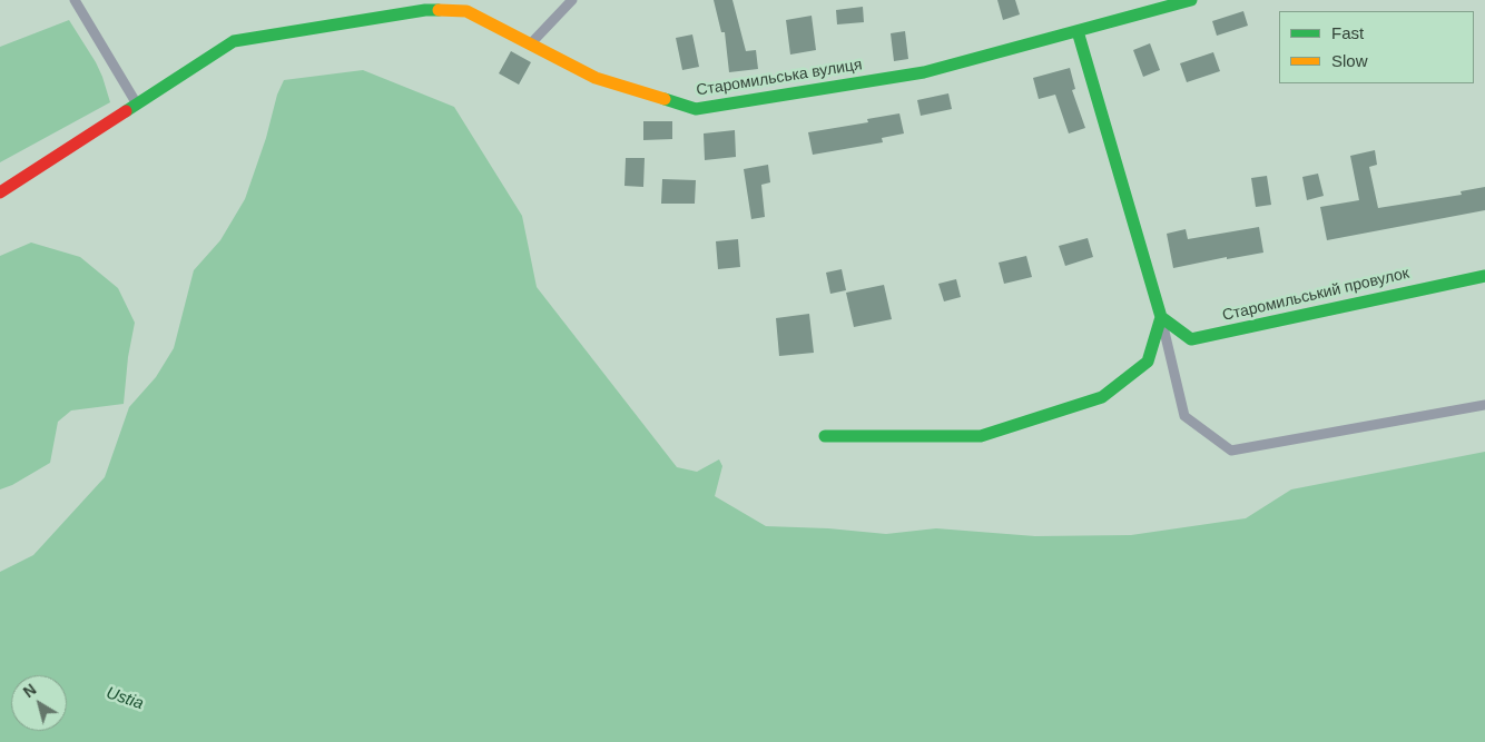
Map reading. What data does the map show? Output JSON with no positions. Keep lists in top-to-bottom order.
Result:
{
  "streets": {
    "street": ["Старомильська вулиця", "Старомильський провулок"]
  },
  "water": ["Ustia"],
  "legend": ["Fast", "Slow"],
  "north": "top left"
}
